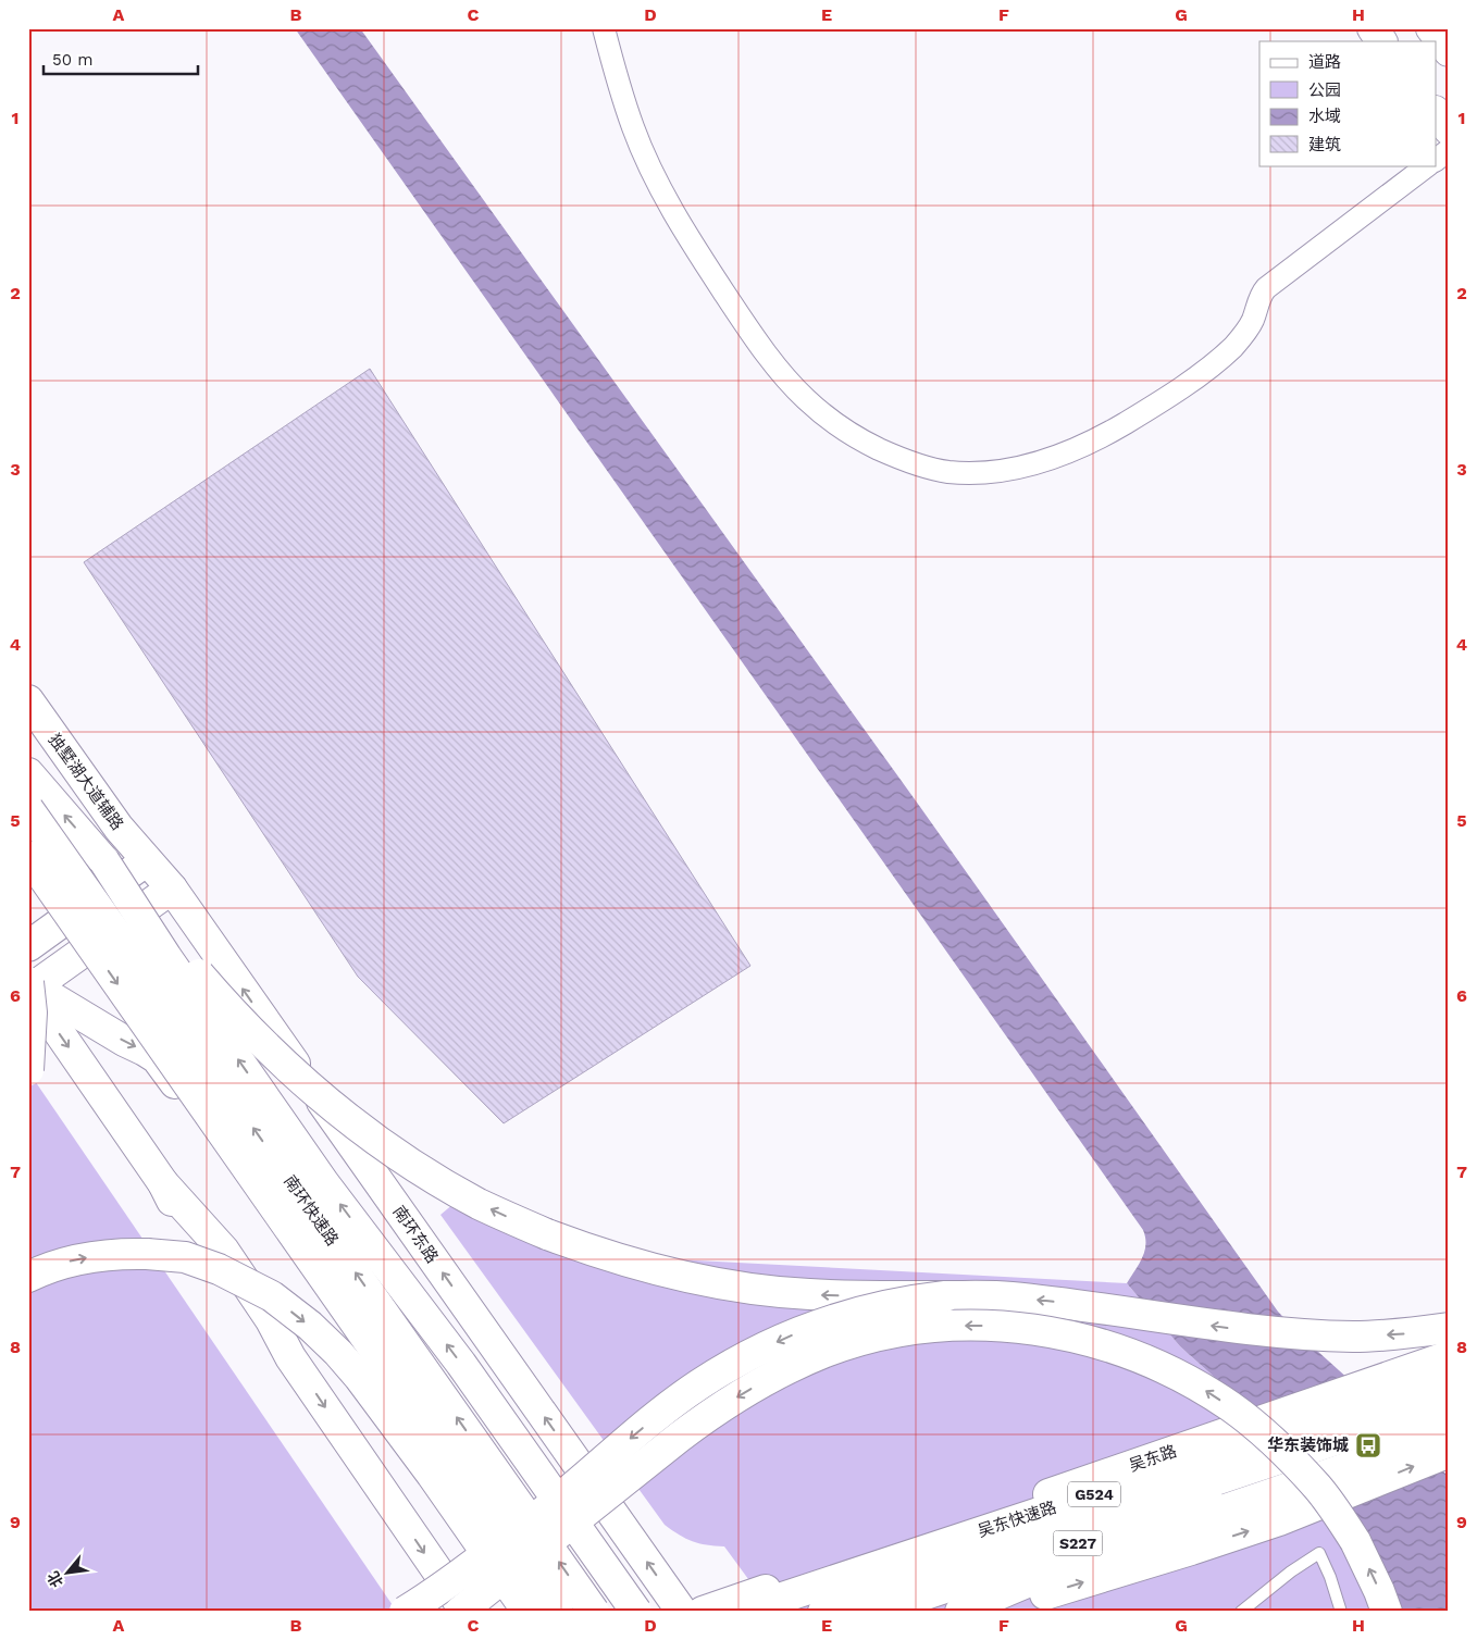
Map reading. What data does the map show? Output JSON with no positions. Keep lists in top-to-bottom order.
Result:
{
  "streets": {
    "main road": [
      "独墅湖大道辅路",
      "南环快速路",
      "南环东路",
      "吴东路",
      "G524",
      "吴东快速路",
      "S227"
    ]
  },
  "crossings": [
    ["独墅湖大道辅路", "南环东路"],
    ["吴东快速路", "S227"]
  ],
  "places": {
    "bus stop": ["华东装饰城"]
  },
  "legend": [
    "道路",
    "公园",
    "水域",
    "建筑"
  ],
  "scale_bar": "50 m",
  "north": "bottom left",
  "grid": {
    "columns": [
      "A",
      "B",
      "C",
      "D",
      "E",
      "F",
      "G",
      "H"
    ],
    "rows": [
      "1",
      "2",
      "3",
      "4",
      "5",
      "6",
      "7",
      "8",
      "9"
    ]
  }
}
